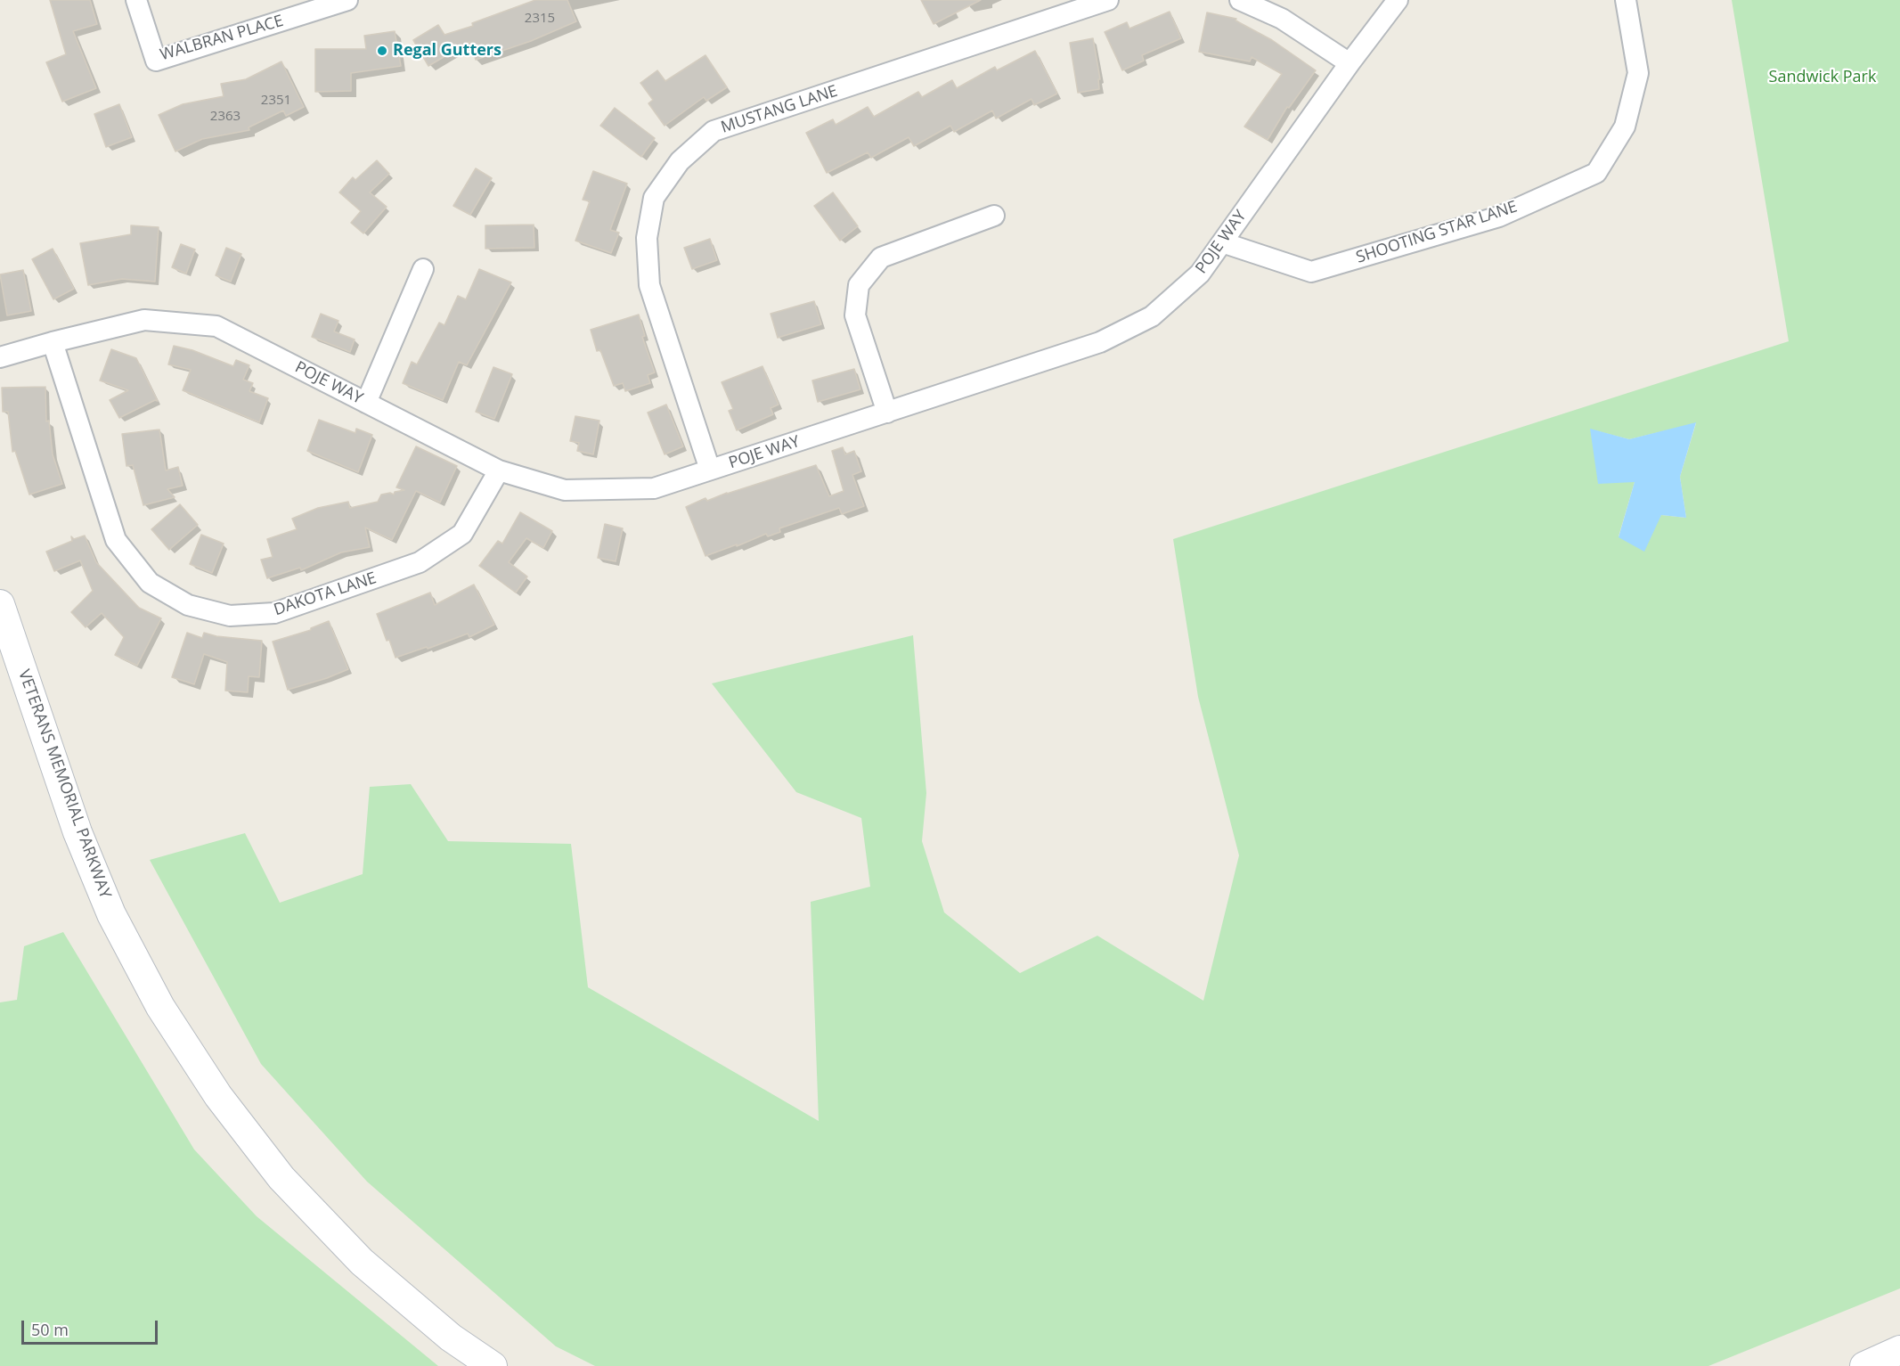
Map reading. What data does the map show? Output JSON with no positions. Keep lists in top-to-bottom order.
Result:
{
  "streets": {
    "main road": ["VETERANS MEMORIAL PARKWAY"],
    "street": [
      "WALBRAN PLACE",
      "MUSTANG LANE",
      "SHOOTING STAR LANE",
      "POJE WAY",
      "DAKOTA LANE"
    ]
  },
  "crossings": [
    ["MUSTANG LANE", "POJE WAY"],
    ["SHOOTING STAR LANE", "POJE WAY"],
    ["POJE WAY", "DAKOTA LANE"]
  ],
  "parks": ["Sandwick Park"],
  "places": ["Regal Gutters"],
  "house_numbers": ["2315", "2351", "2363"],
  "scale_bar": "50 m"
}
